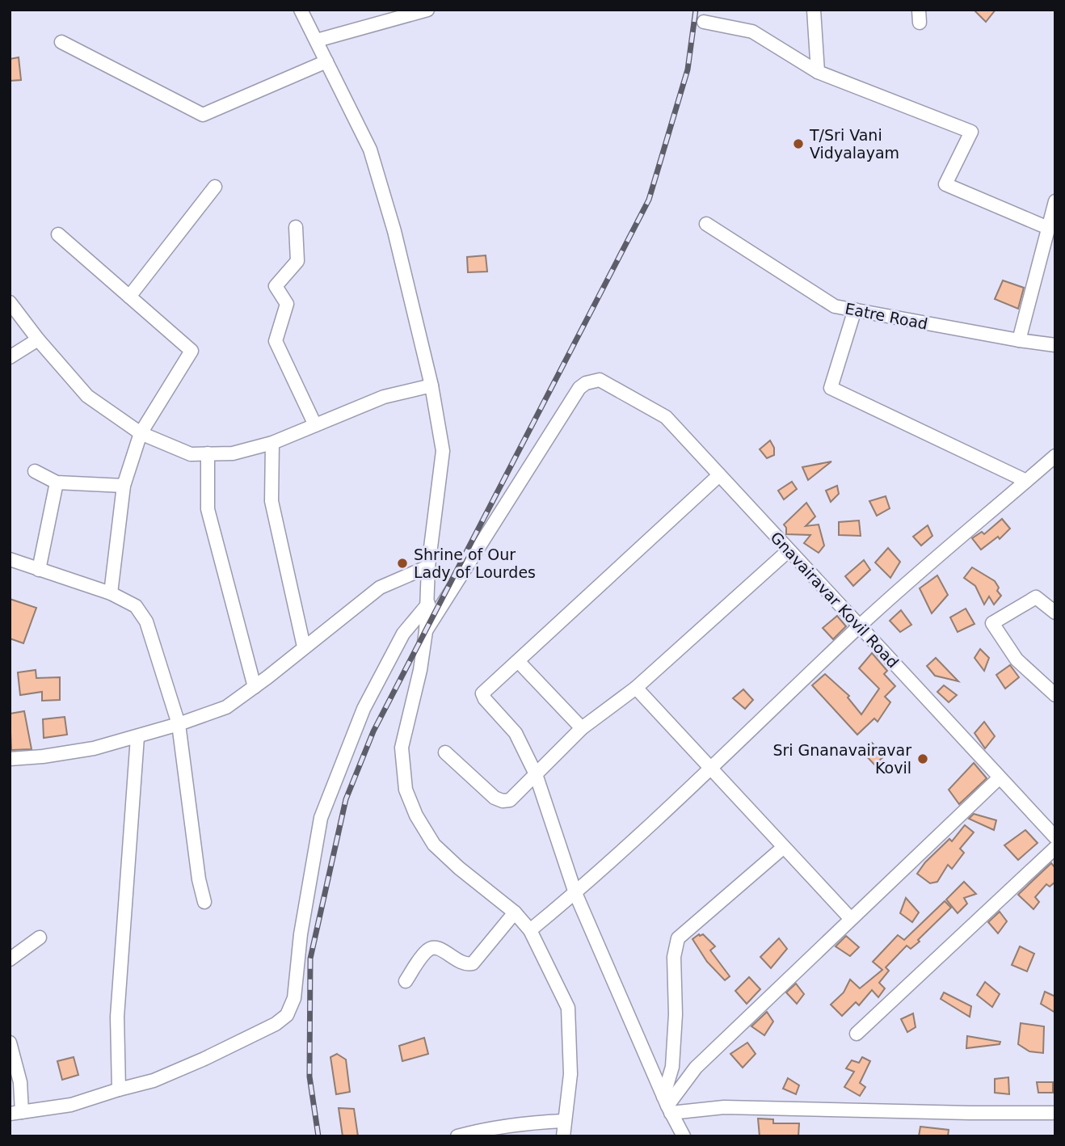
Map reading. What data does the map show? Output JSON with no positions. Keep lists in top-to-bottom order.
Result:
{
  "streets": {
    "street": ["Eatre Road", "Gnavairavar Kovil Road"]
  },
  "places": ["T/Sri Vani Vidyalayam", "Shrine of Our Lady of Lourdes", "Sri Gnanavairavar Kovil"]
}
